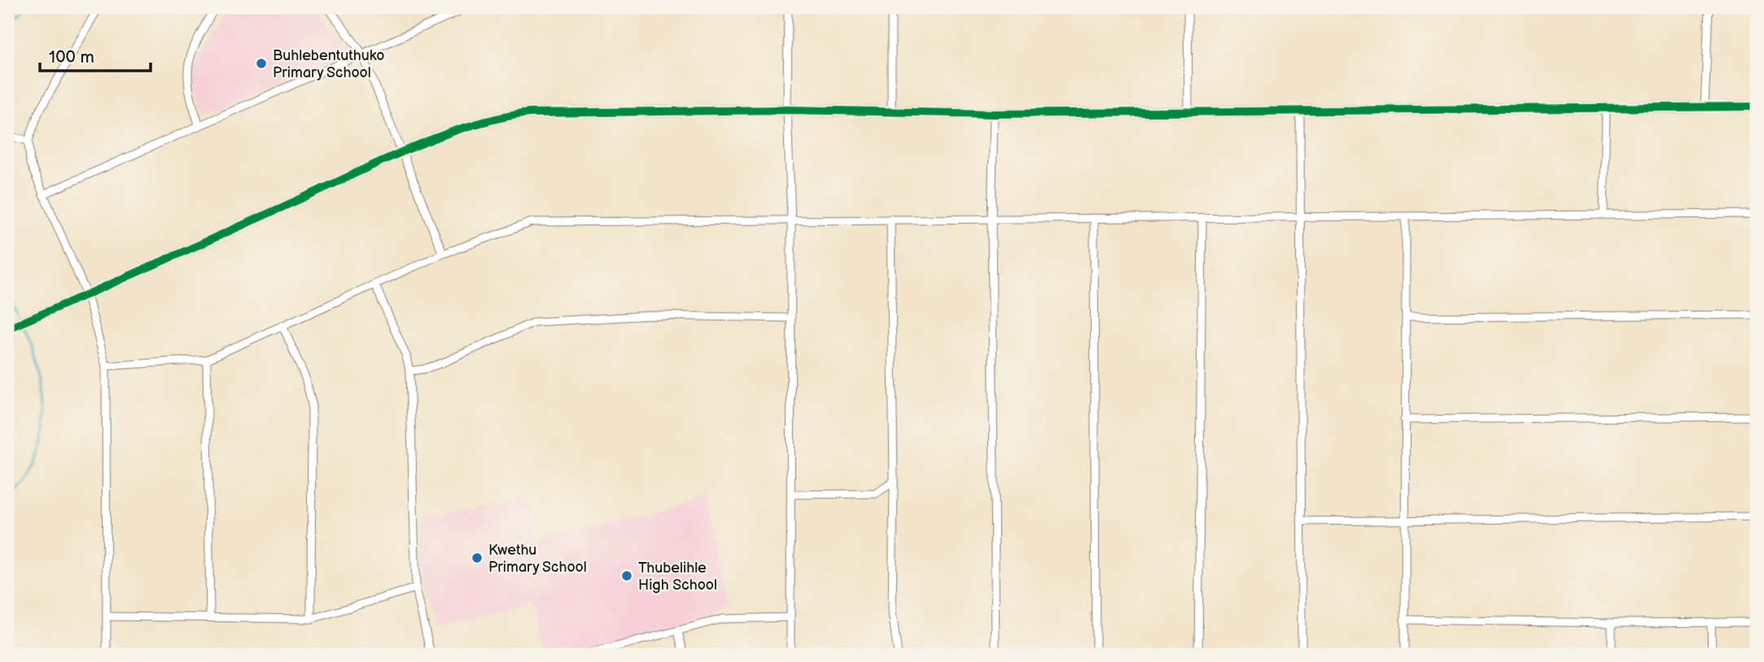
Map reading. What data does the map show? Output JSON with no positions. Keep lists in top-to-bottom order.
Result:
{
  "places": ["Buhlebentuthuko Primary School", "Kwethu Primary School", "Thubelihle High School"],
  "scale_bar": "100 m"
}
